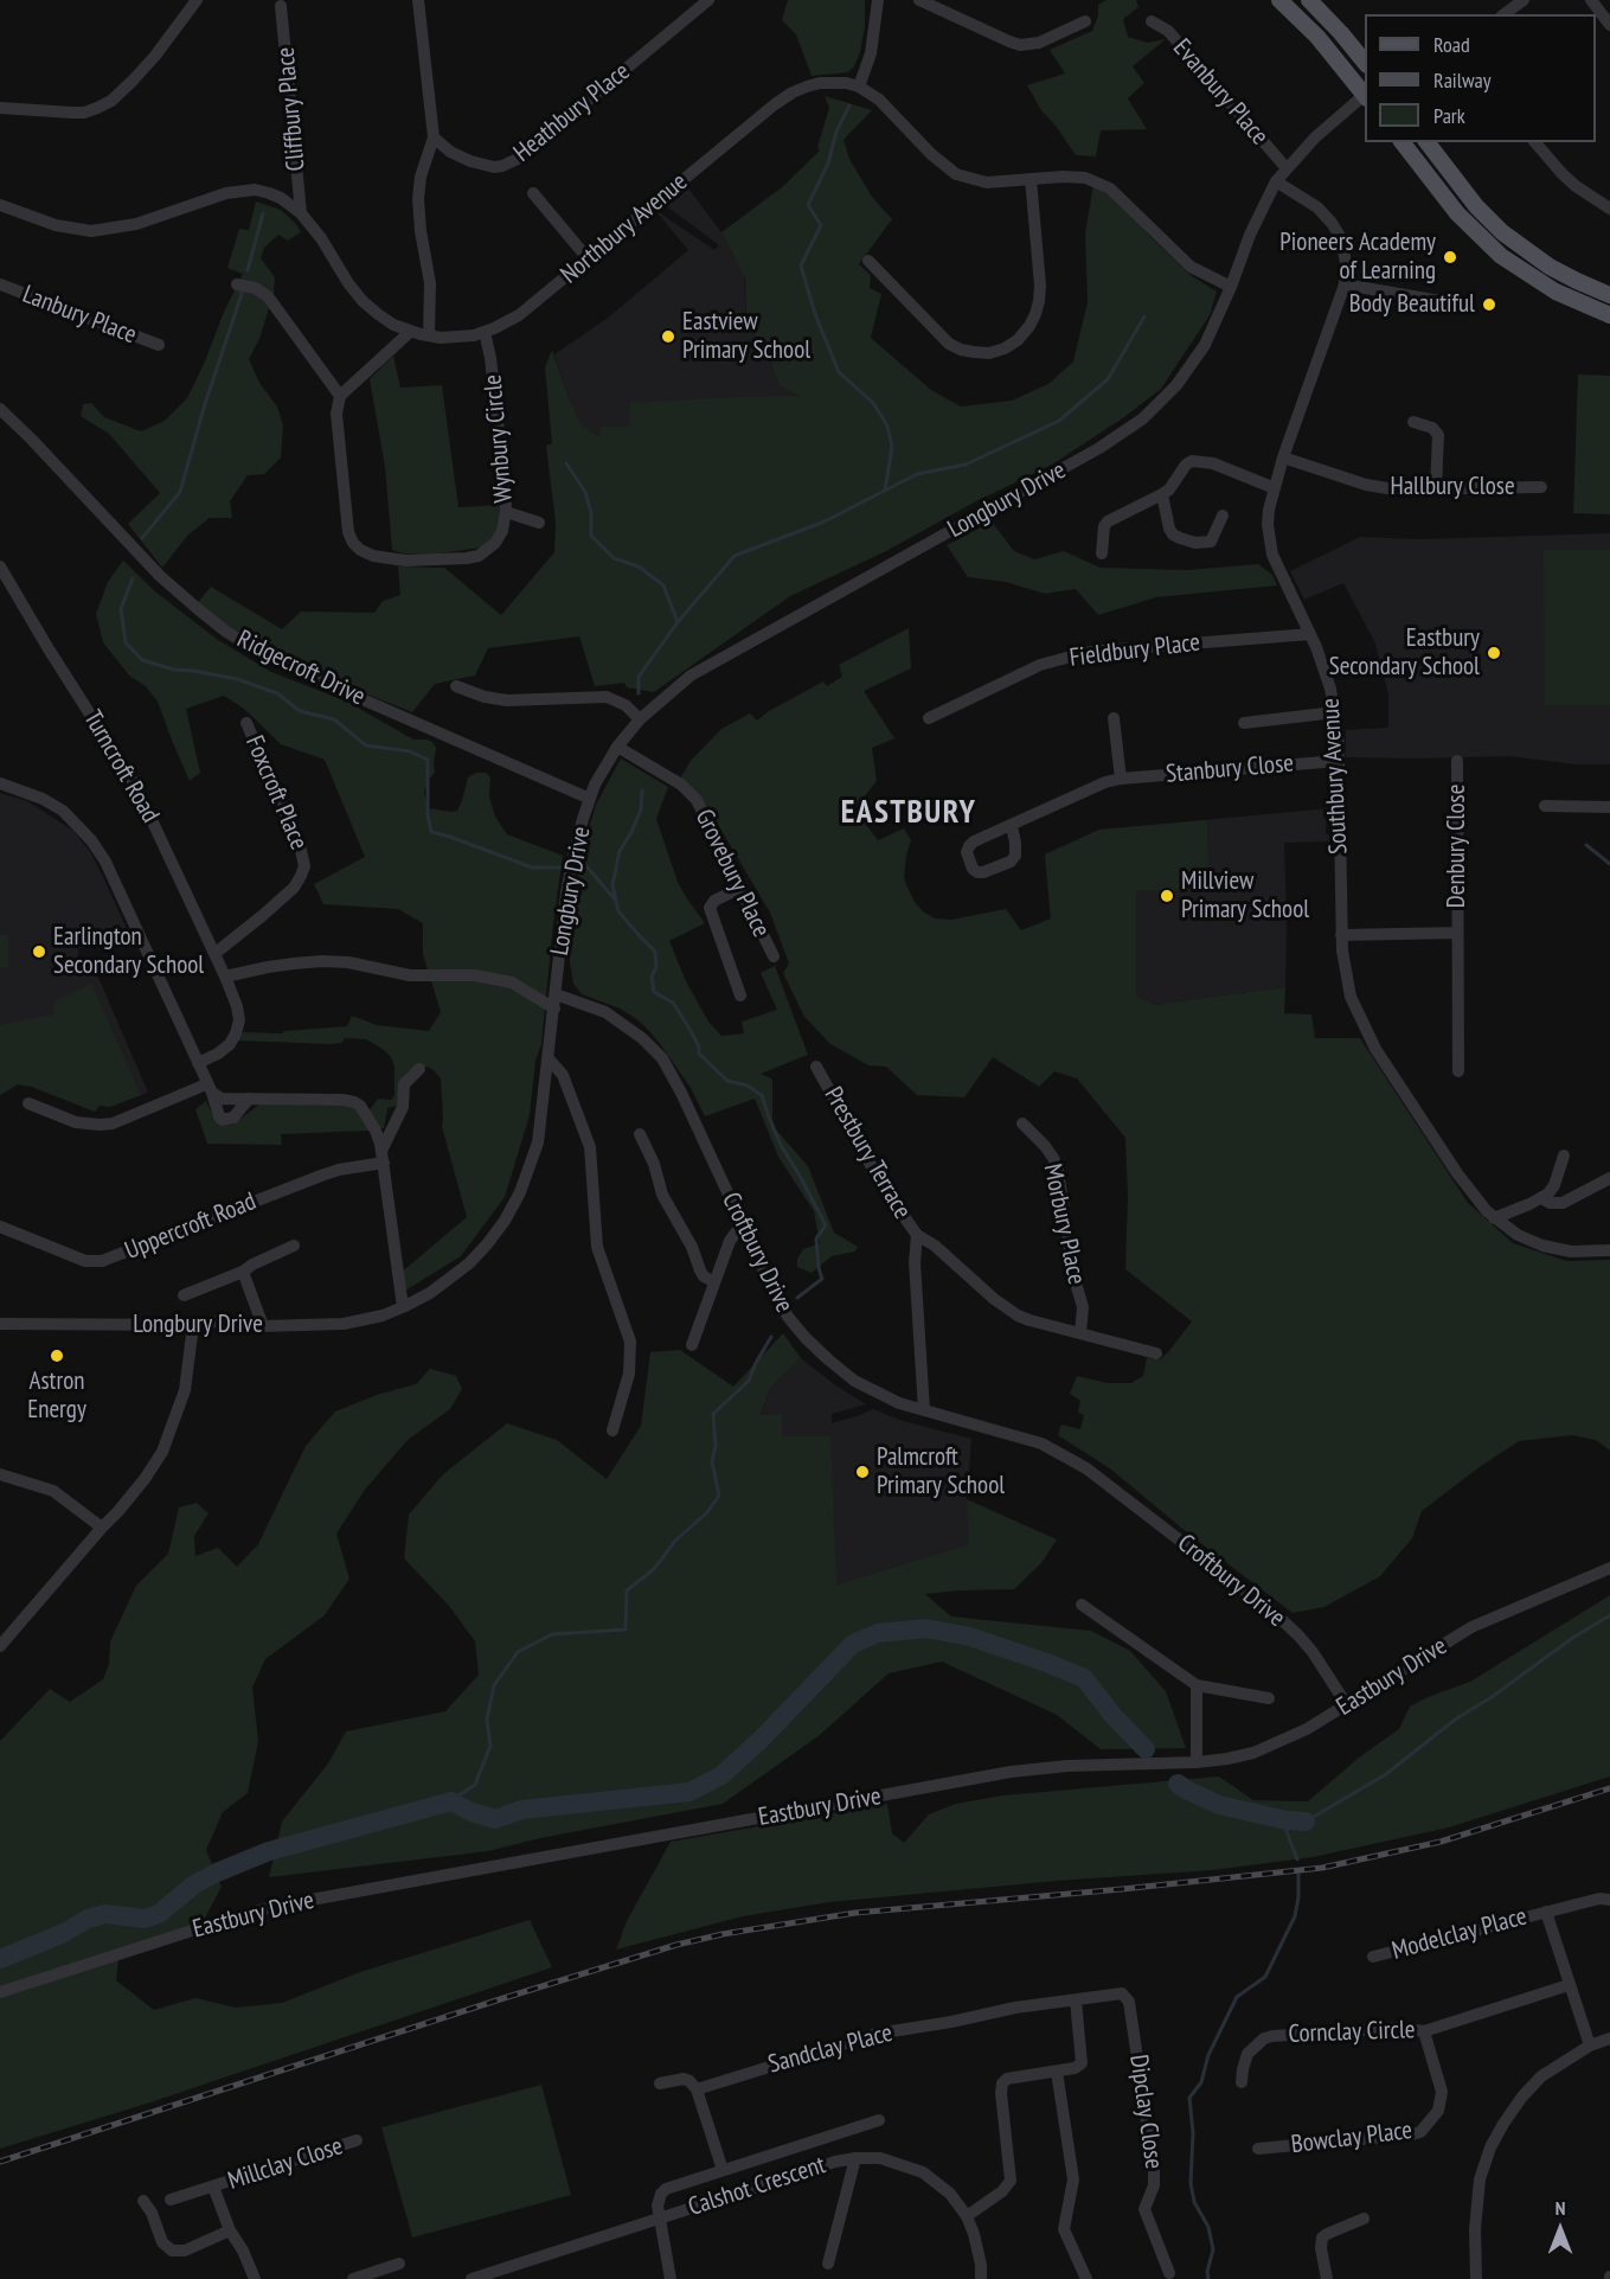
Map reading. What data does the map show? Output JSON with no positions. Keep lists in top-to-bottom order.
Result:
{
  "streets": {
    "street": [
      "Evanbury Place",
      "Cliffbury Place",
      "Heathbury Place",
      "Northbury Avenue",
      "Lanbury Place",
      "Wynbury Circle",
      "Hallbury Close",
      "Longbury Drive",
      "Fieldbury Place",
      "Ridgecroft Drive",
      "Turncroft Road",
      "Stanbury Close",
      "Southbury Avenue",
      "Foxcroft Place",
      "Denbury Close",
      "Grovebury Place",
      "Prestbury Terrace",
      "Morbury Place",
      "Uppercroft Road",
      "Croftbury Drive",
      "Eastbury Drive",
      "Modelclay Place",
      "Cornclay Circle",
      "Sandclay Place",
      "Dipclay Close",
      "Bowclay Place",
      "Millclay Close",
      "Calshot Crescent"
    ]
  },
  "crossings": [
    ["Evanbury Place", "Longbury Drive"],
    ["Cliffbury Place", "Northbury Avenue"],
    ["Northbury Avenue", "Wynbury Circle"],
    ["Hallbury Close", "Southbury Avenue"],
    ["Longbury Drive", "Ridgecroft Drive"],
    ["Longbury Drive", "Southbury Avenue"],
    ["Longbury Drive", "Grovebury Place"],
    ["Longbury Drive", "Croftbury Drive"],
    ["Fieldbury Place", "Southbury Avenue"],
    ["Turncroft Road", "Foxcroft Place"],
    ["Stanbury Close", "Southbury Avenue"],
    ["Southbury Avenue", "Denbury Close"],
    ["Prestbury Terrace", "Croftbury Drive"],
    ["Croftbury Drive", "Eastbury Drive"],
    ["Modelclay Place", "Cornclay Circle"],
    ["Cornclay Circle", "Bowclay Place"],
    ["Sandclay Place", "Dipclay Close"]
  ],
  "districts": ["EASTBURY"],
  "places": [
    "Pioneers Academy of Learning",
    "Body Beautiful",
    "Eastview Primary School",
    "Eastbury Secondary School",
    "Millview Primary School",
    "Earlington Secondary School",
    "Astron Energy",
    "Palmcroft Primary School"
  ],
  "legend": ["Road", "Railway", "Park"],
  "north": "top"
}
